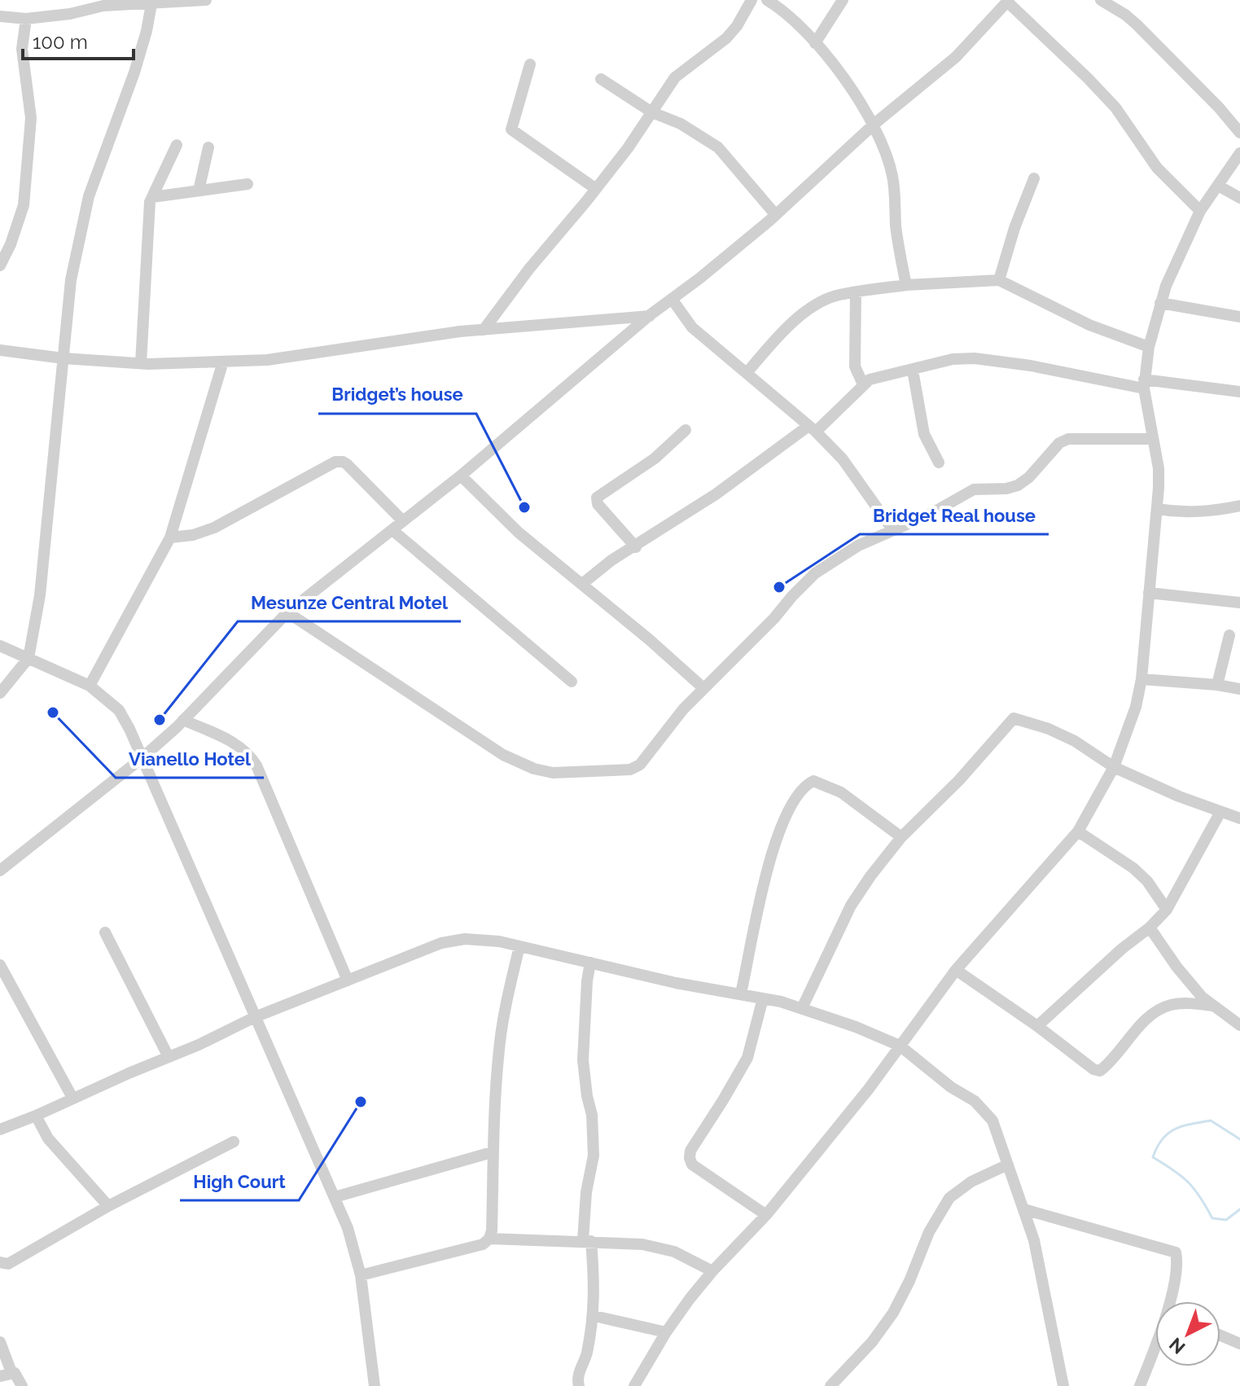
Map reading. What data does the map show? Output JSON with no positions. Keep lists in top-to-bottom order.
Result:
{
  "places": [
    "Bridget’s house",
    "Bridget Real house",
    "Vianello Hotel",
    "Mesunze Central Motel",
    "High Court"
  ],
  "scale_bar": "100 m",
  "north": "bottom left"
}
